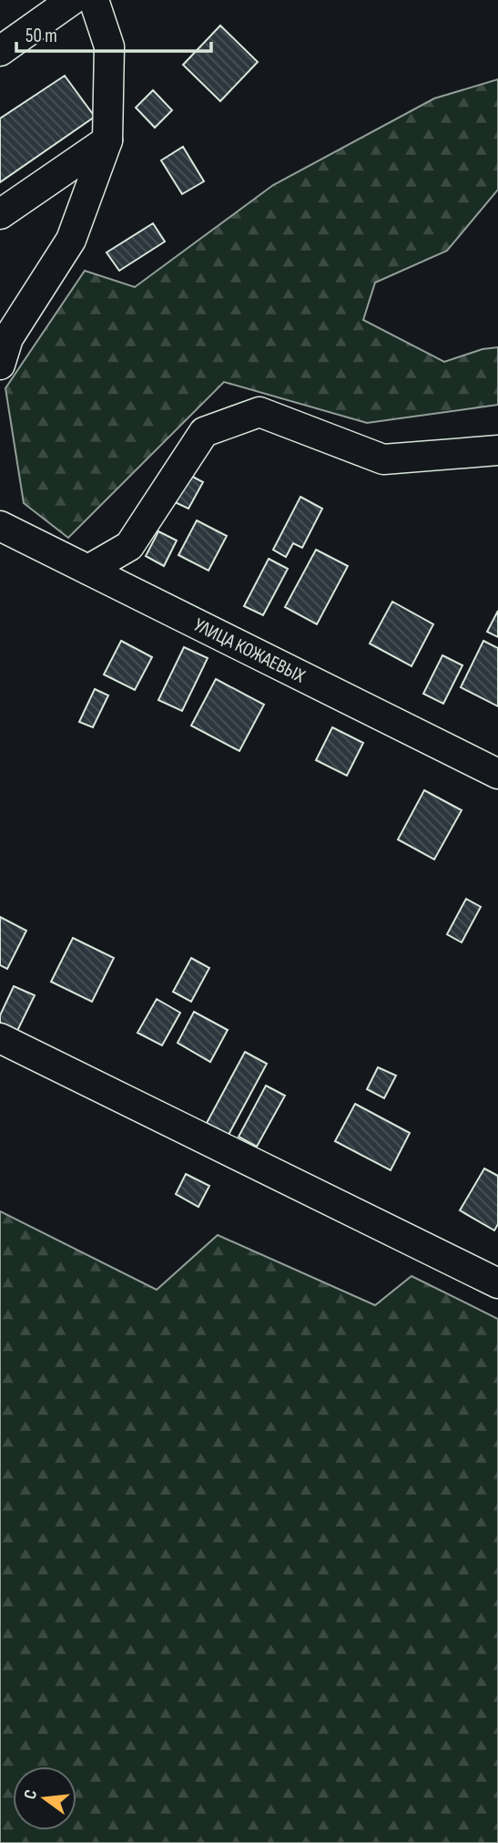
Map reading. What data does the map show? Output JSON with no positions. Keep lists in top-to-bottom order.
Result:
{
  "streets": {
    "street": ["УЛИЦА КОЖАЕВЫХ"]
  },
  "scale_bar": "50 m",
  "north": "left"
}
